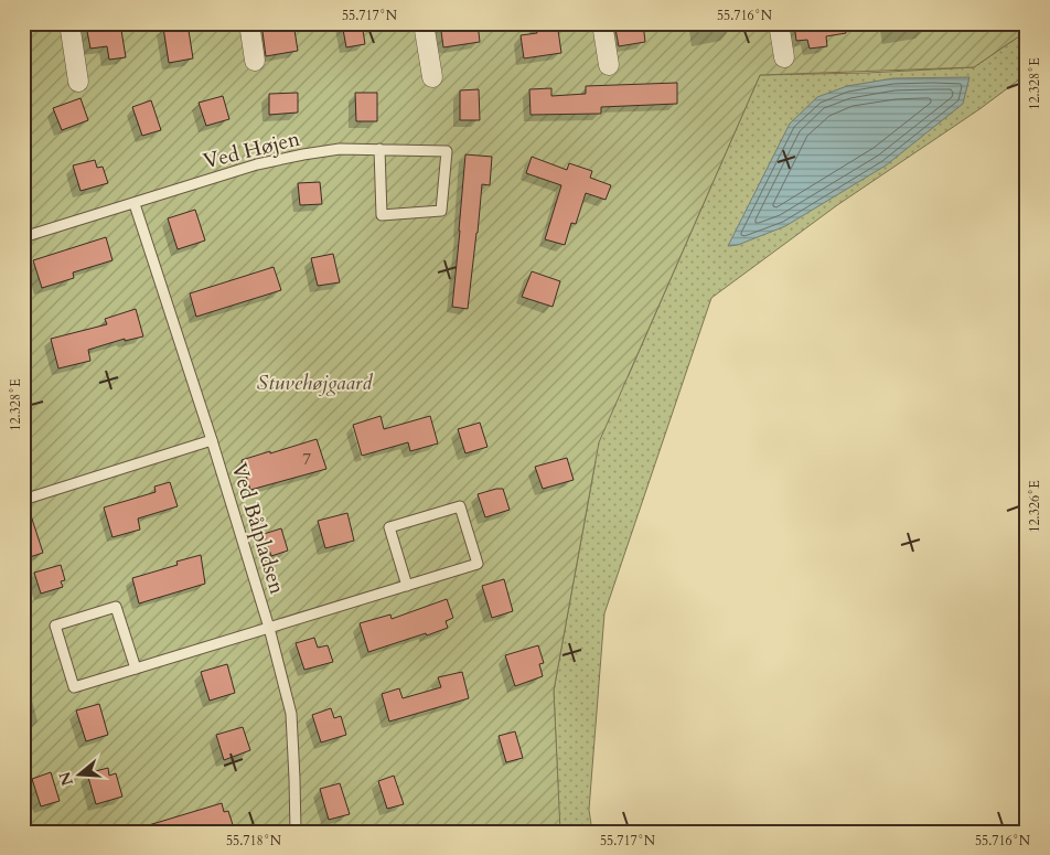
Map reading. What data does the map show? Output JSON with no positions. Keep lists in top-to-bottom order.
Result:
{
  "streets": {
    "lane": ["Ved Højen", "Ved Bålpladsen"]
  },
  "parks": ["Stuvehøjgaard"],
  "house_numbers": ["7"],
  "north": "left",
  "coordinates": [
    "55.717°N",
    "55.716°N",
    "12.328°E",
    "12.326°E",
    "55.718°N"
  ]
}
